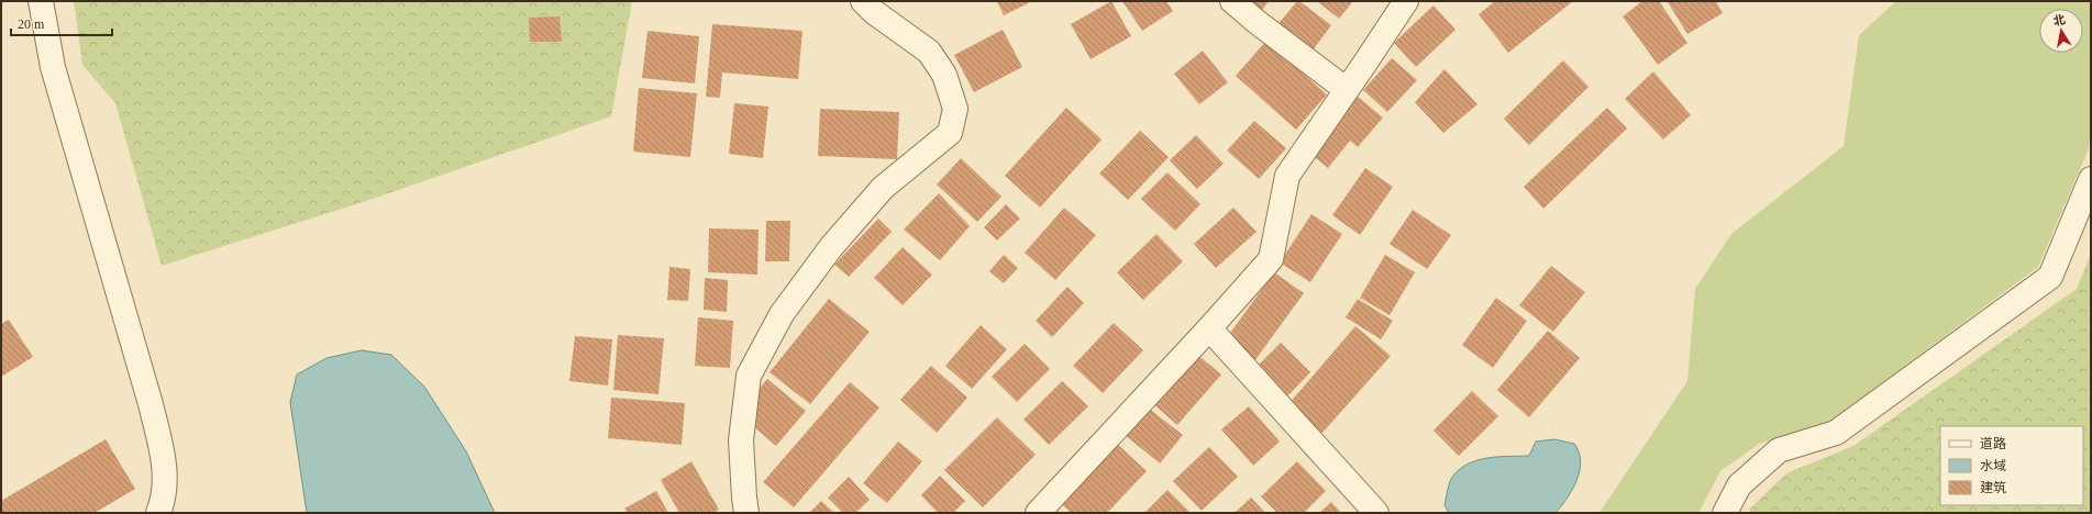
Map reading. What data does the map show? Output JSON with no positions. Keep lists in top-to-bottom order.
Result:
{
  "legend": ["道路", "水域", "建筑"],
  "scale_bar": "20 m",
  "north": "top"
}
